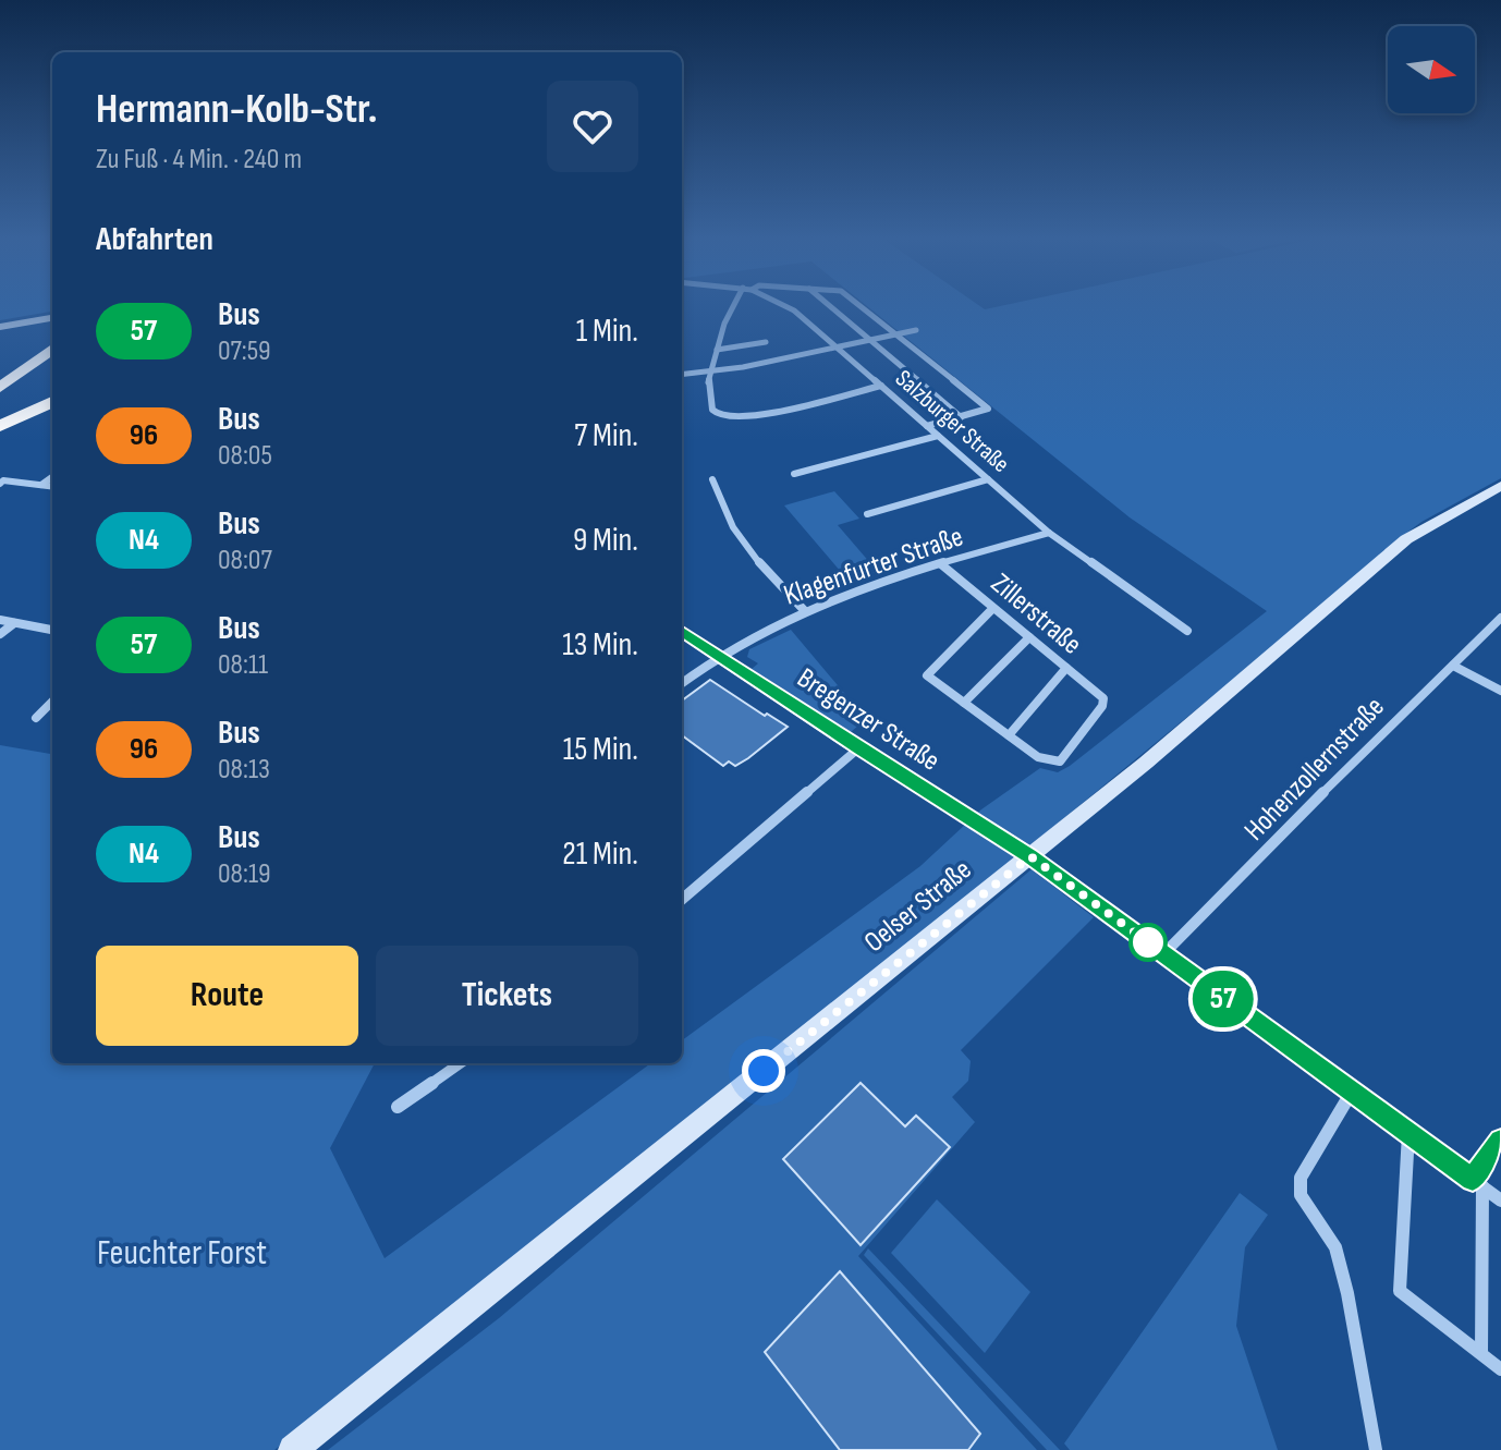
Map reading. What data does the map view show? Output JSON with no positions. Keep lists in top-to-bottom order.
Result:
{
  "streets": {
    "main road": ["Bregenzer Straße", "Oelser Straße"],
    "street": [
      "Salzburger Straße",
      "Klagenfurter Straße",
      "Zillerstraße",
      "Hohenzollernstraße"
    ]
  },
  "crossings": [
    ["Salzburger Straße", "Klagenfurter Straße"],
    ["Klagenfurter Straße", "Zillerstraße"],
    ["Klagenfurter Straße", "Bregenzer Straße"],
    ["Bregenzer Straße", "Oelser Straße"]
  ],
  "parks": ["Feuchter Forst"],
  "lines": ["bus line 57"],
  "north": "right",
  "page": {
    "on_map": "57",
    "heading": [
      ["Hermann-Kolb-Str.", "Zu Fuß · 4 Min. · 240 m"],
      "Abfahrten"
    ],
    "list": [
      {
        "mark": "57",
        "name": "Bus",
        "note": "07:59",
        "value": "1 Min."
      },
      {
        "mark": "96",
        "name": "Bus",
        "note": "08:05",
        "value": "7 Min."
      },
      {
        "mark": "N4",
        "name": "Bus",
        "note": "08:07",
        "value": "9 Min."
      },
      {
        "mark": "57",
        "name": "Bus",
        "note": "08:11",
        "value": "13 Min."
      },
      {
        "mark": "96",
        "name": "Bus",
        "note": "08:13",
        "value": "15 Min."
      },
      {
        "mark": "N4",
        "name": "Bus",
        "note": "08:19",
        "value": "21 Min."
      }
    ],
    "buttons": ["Route", "Tickets"]
  }
}
